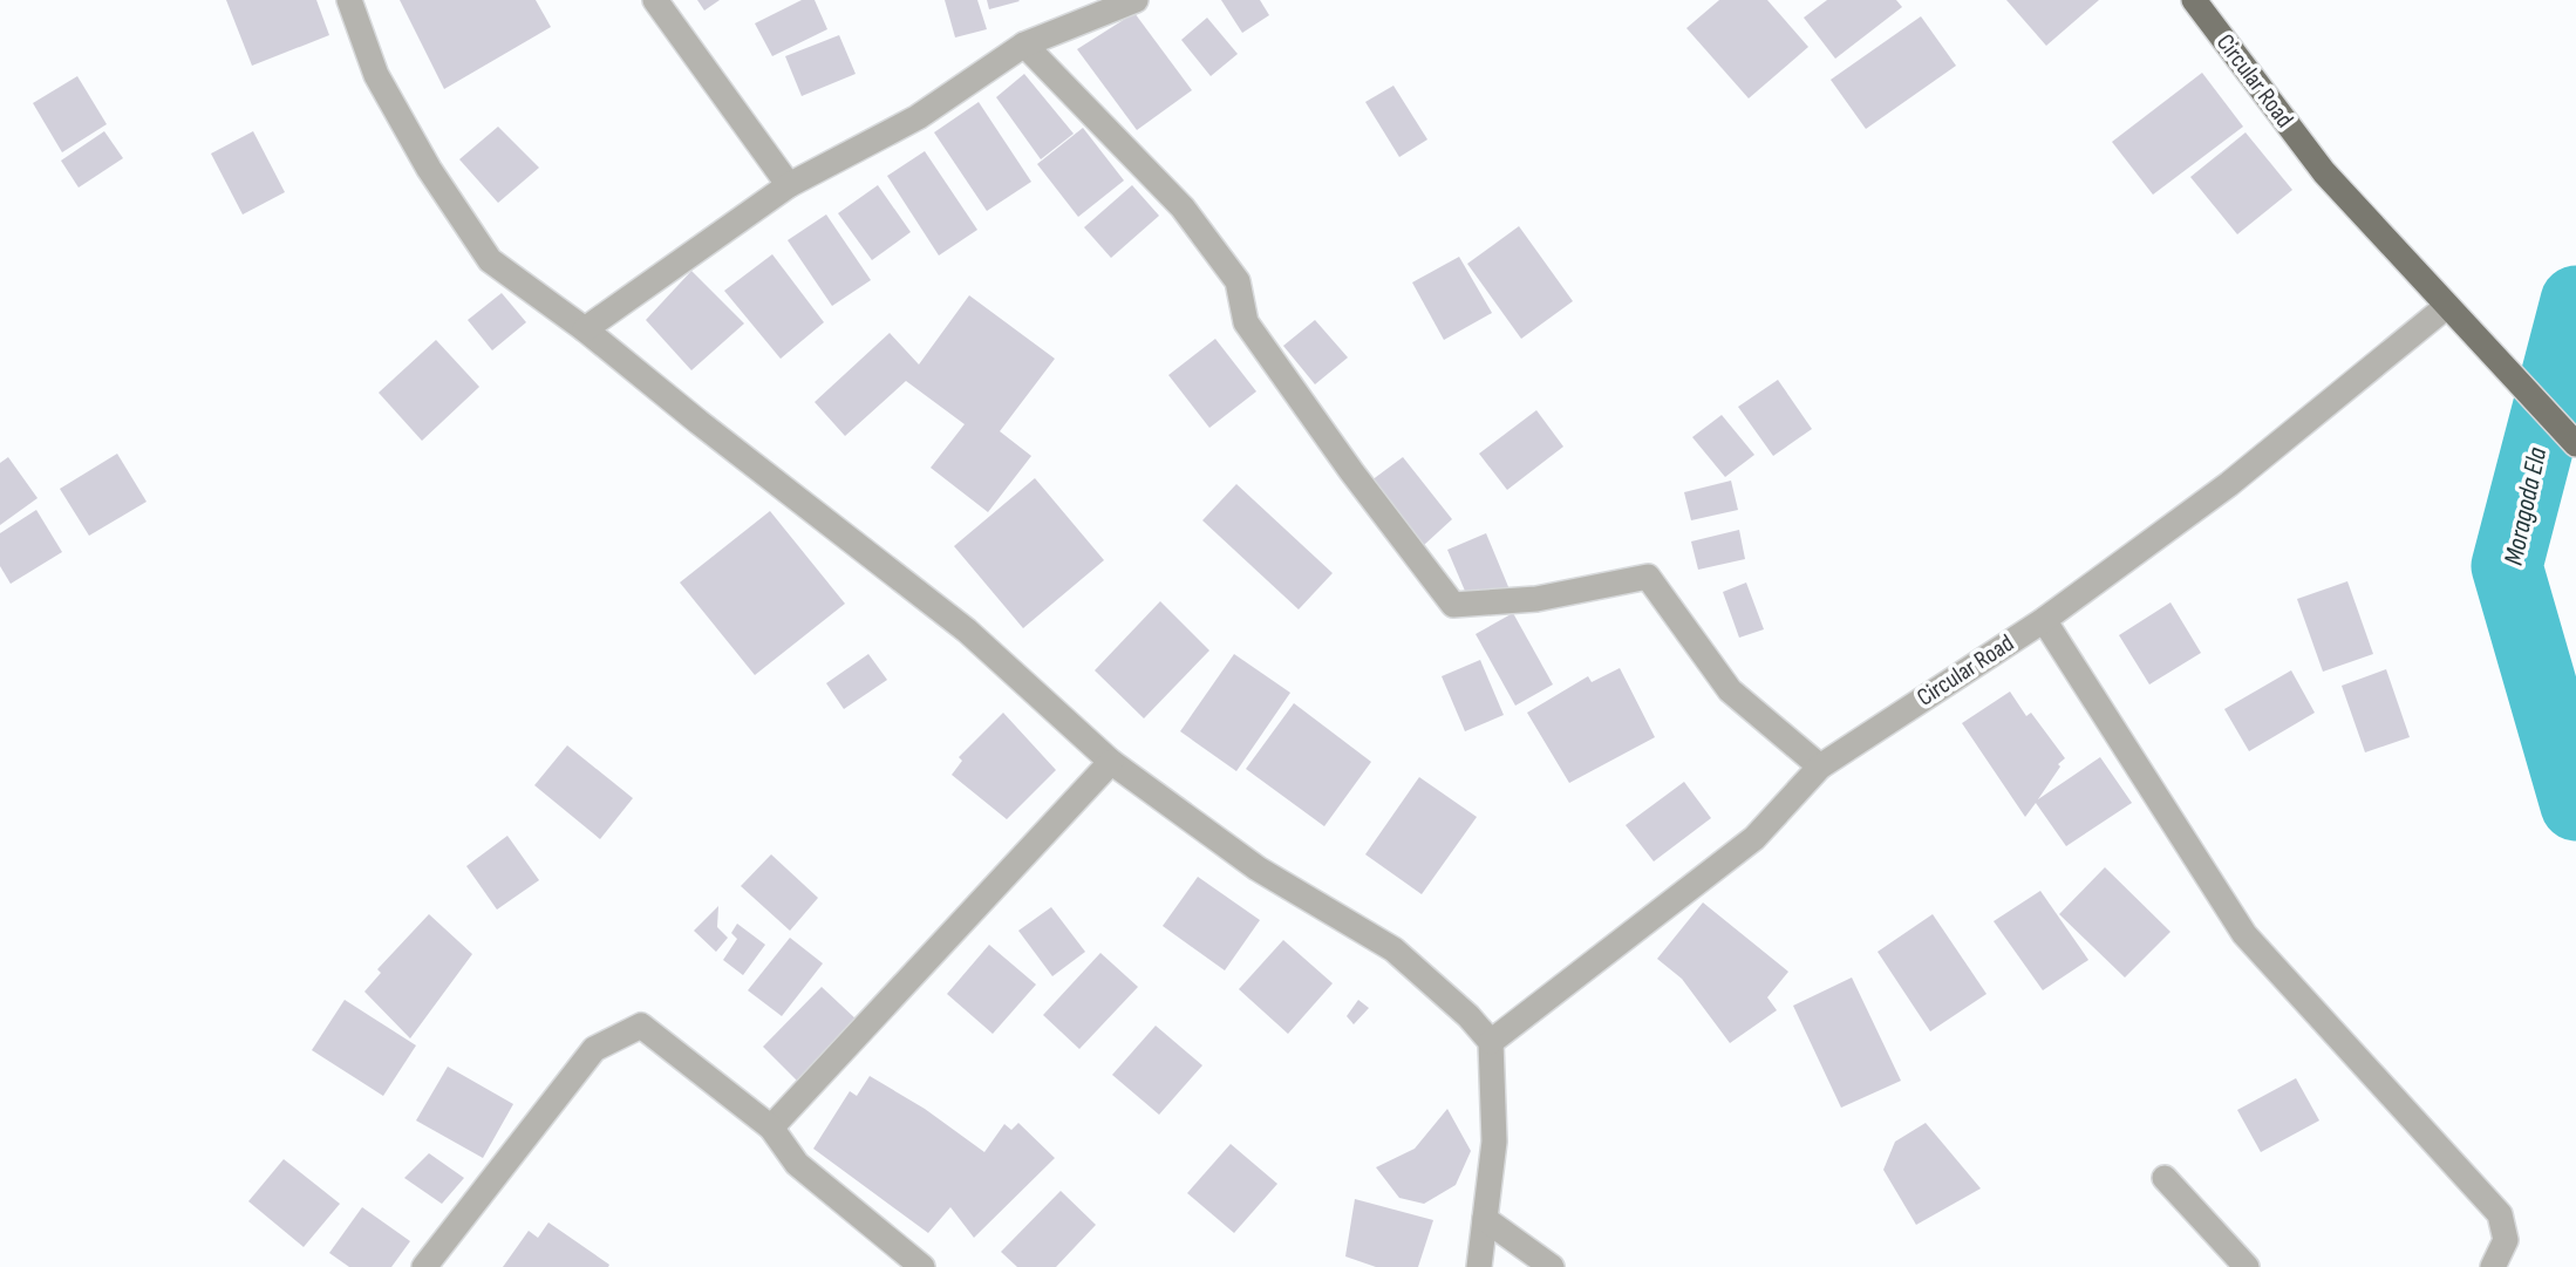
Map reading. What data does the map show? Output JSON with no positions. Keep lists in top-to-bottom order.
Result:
{
  "streets": {
    "main road": ["Circular Road"]
  },
  "water": ["Moragoda Ela"]
}
